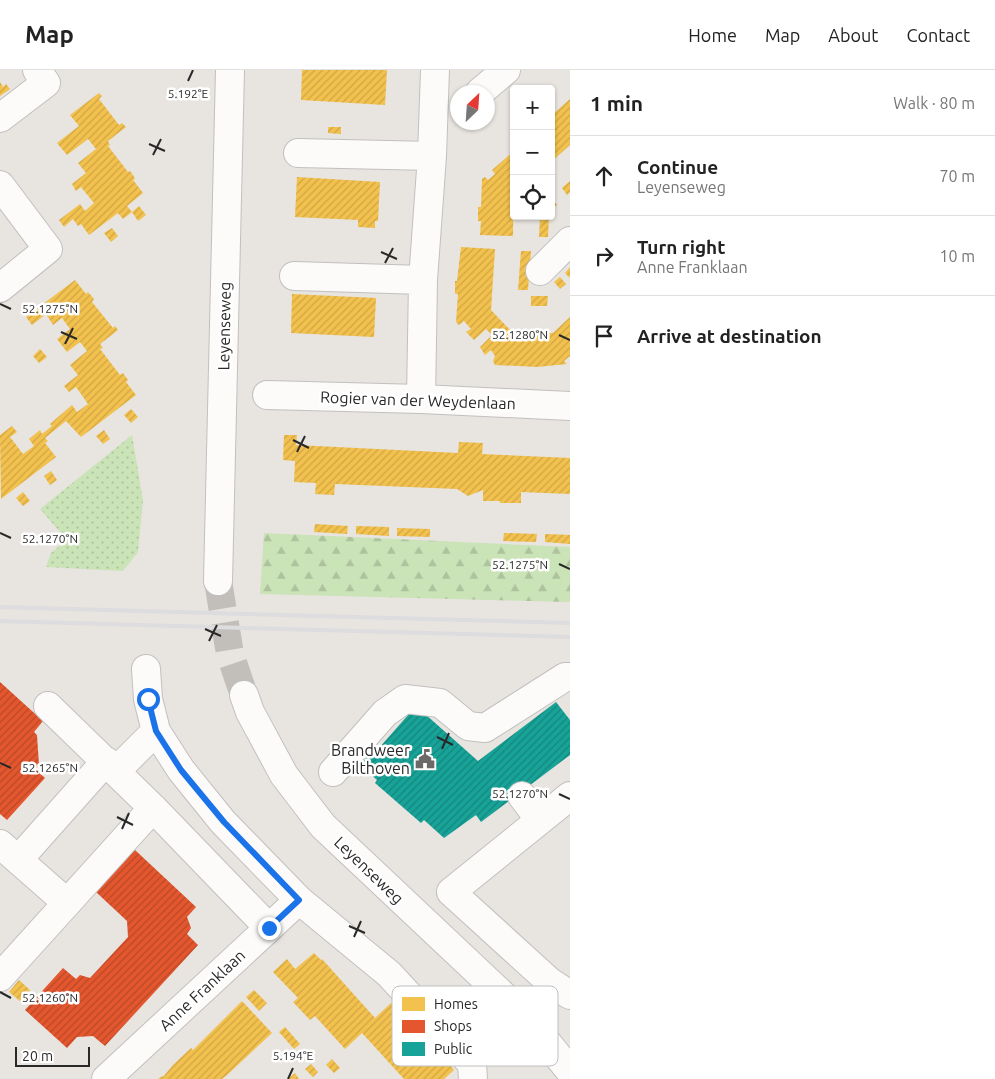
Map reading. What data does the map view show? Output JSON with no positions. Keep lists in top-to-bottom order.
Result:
{
  "streets": {
    "street": ["Leyenseweg", "Rogier van der Weydenlaan", "Anne Franklaan"]
  },
  "places": {
    "public building": ["Brandweer Bilthoven"]
  },
  "legend": ["Homes", "Shops", "Public"],
  "scale_bar": "20 m",
  "north": "top right",
  "page": {
    "header": "Map",
    "nav": [
      "Home",
      "Map",
      "About",
      "Contact"
    ],
    "heading": ["1 min", "Walk · 80 m"],
    "map_buttons": ["+", "−"],
    "list": [
      ["Continue", "Leyenseweg", "70 m"],
      ["Turn right", "Anne Franklaan", "10 m"],
      "Arrive at destination"
    ],
    "scale": "20 m"
  },
  "coordinates": [
    "5.192°E",
    "52.1275°N",
    "52.1280°N",
    "52.1270°N",
    "52.1265°N",
    "52.1260°N",
    "5.194°E"
  ]
}
